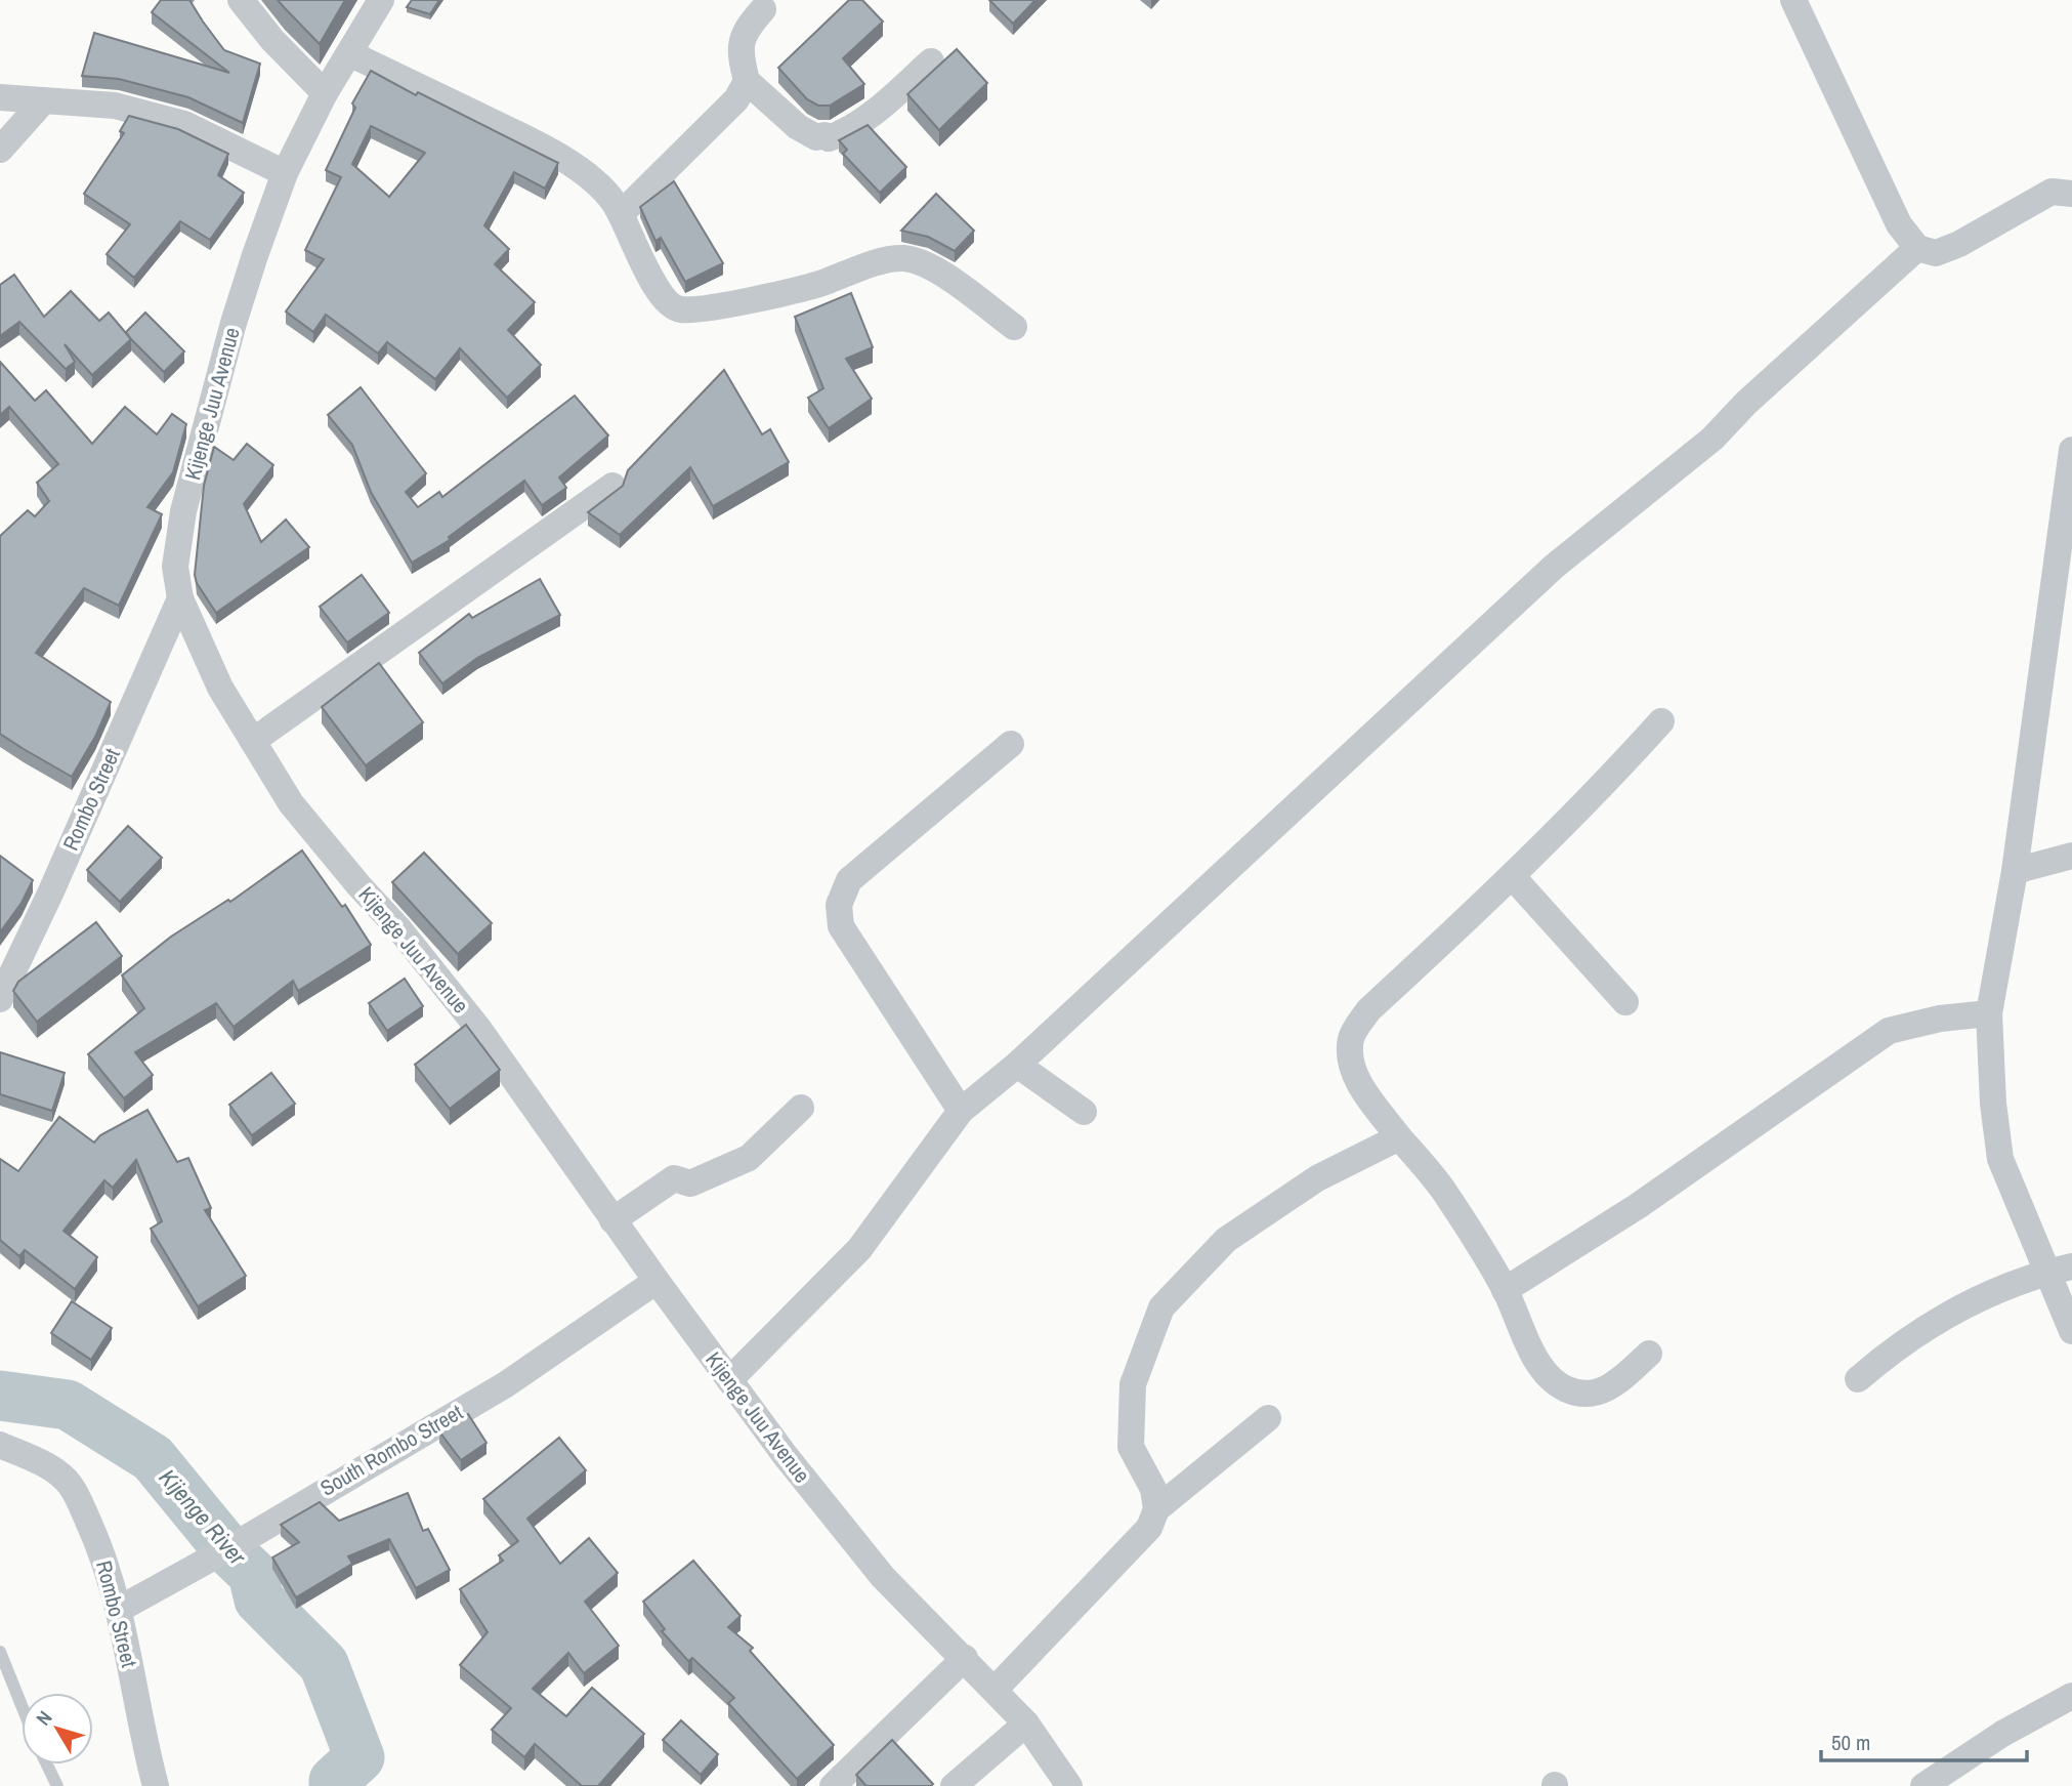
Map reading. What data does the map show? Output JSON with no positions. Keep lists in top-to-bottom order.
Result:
{
  "streets": {
    "street": ["Kijenge Juu Avenue", "Rombo Street", "South Rombo Street"]
  },
  "crossings": [
    ["Kijenge Juu Avenue", "Rombo Street"],
    ["Kijenge Juu Avenue", "South Rombo Street"],
    ["Rombo Street", "South Rombo Street"]
  ],
  "water": ["Kijenge River"],
  "scale_bar": "50 m",
  "north": "top left"
}
